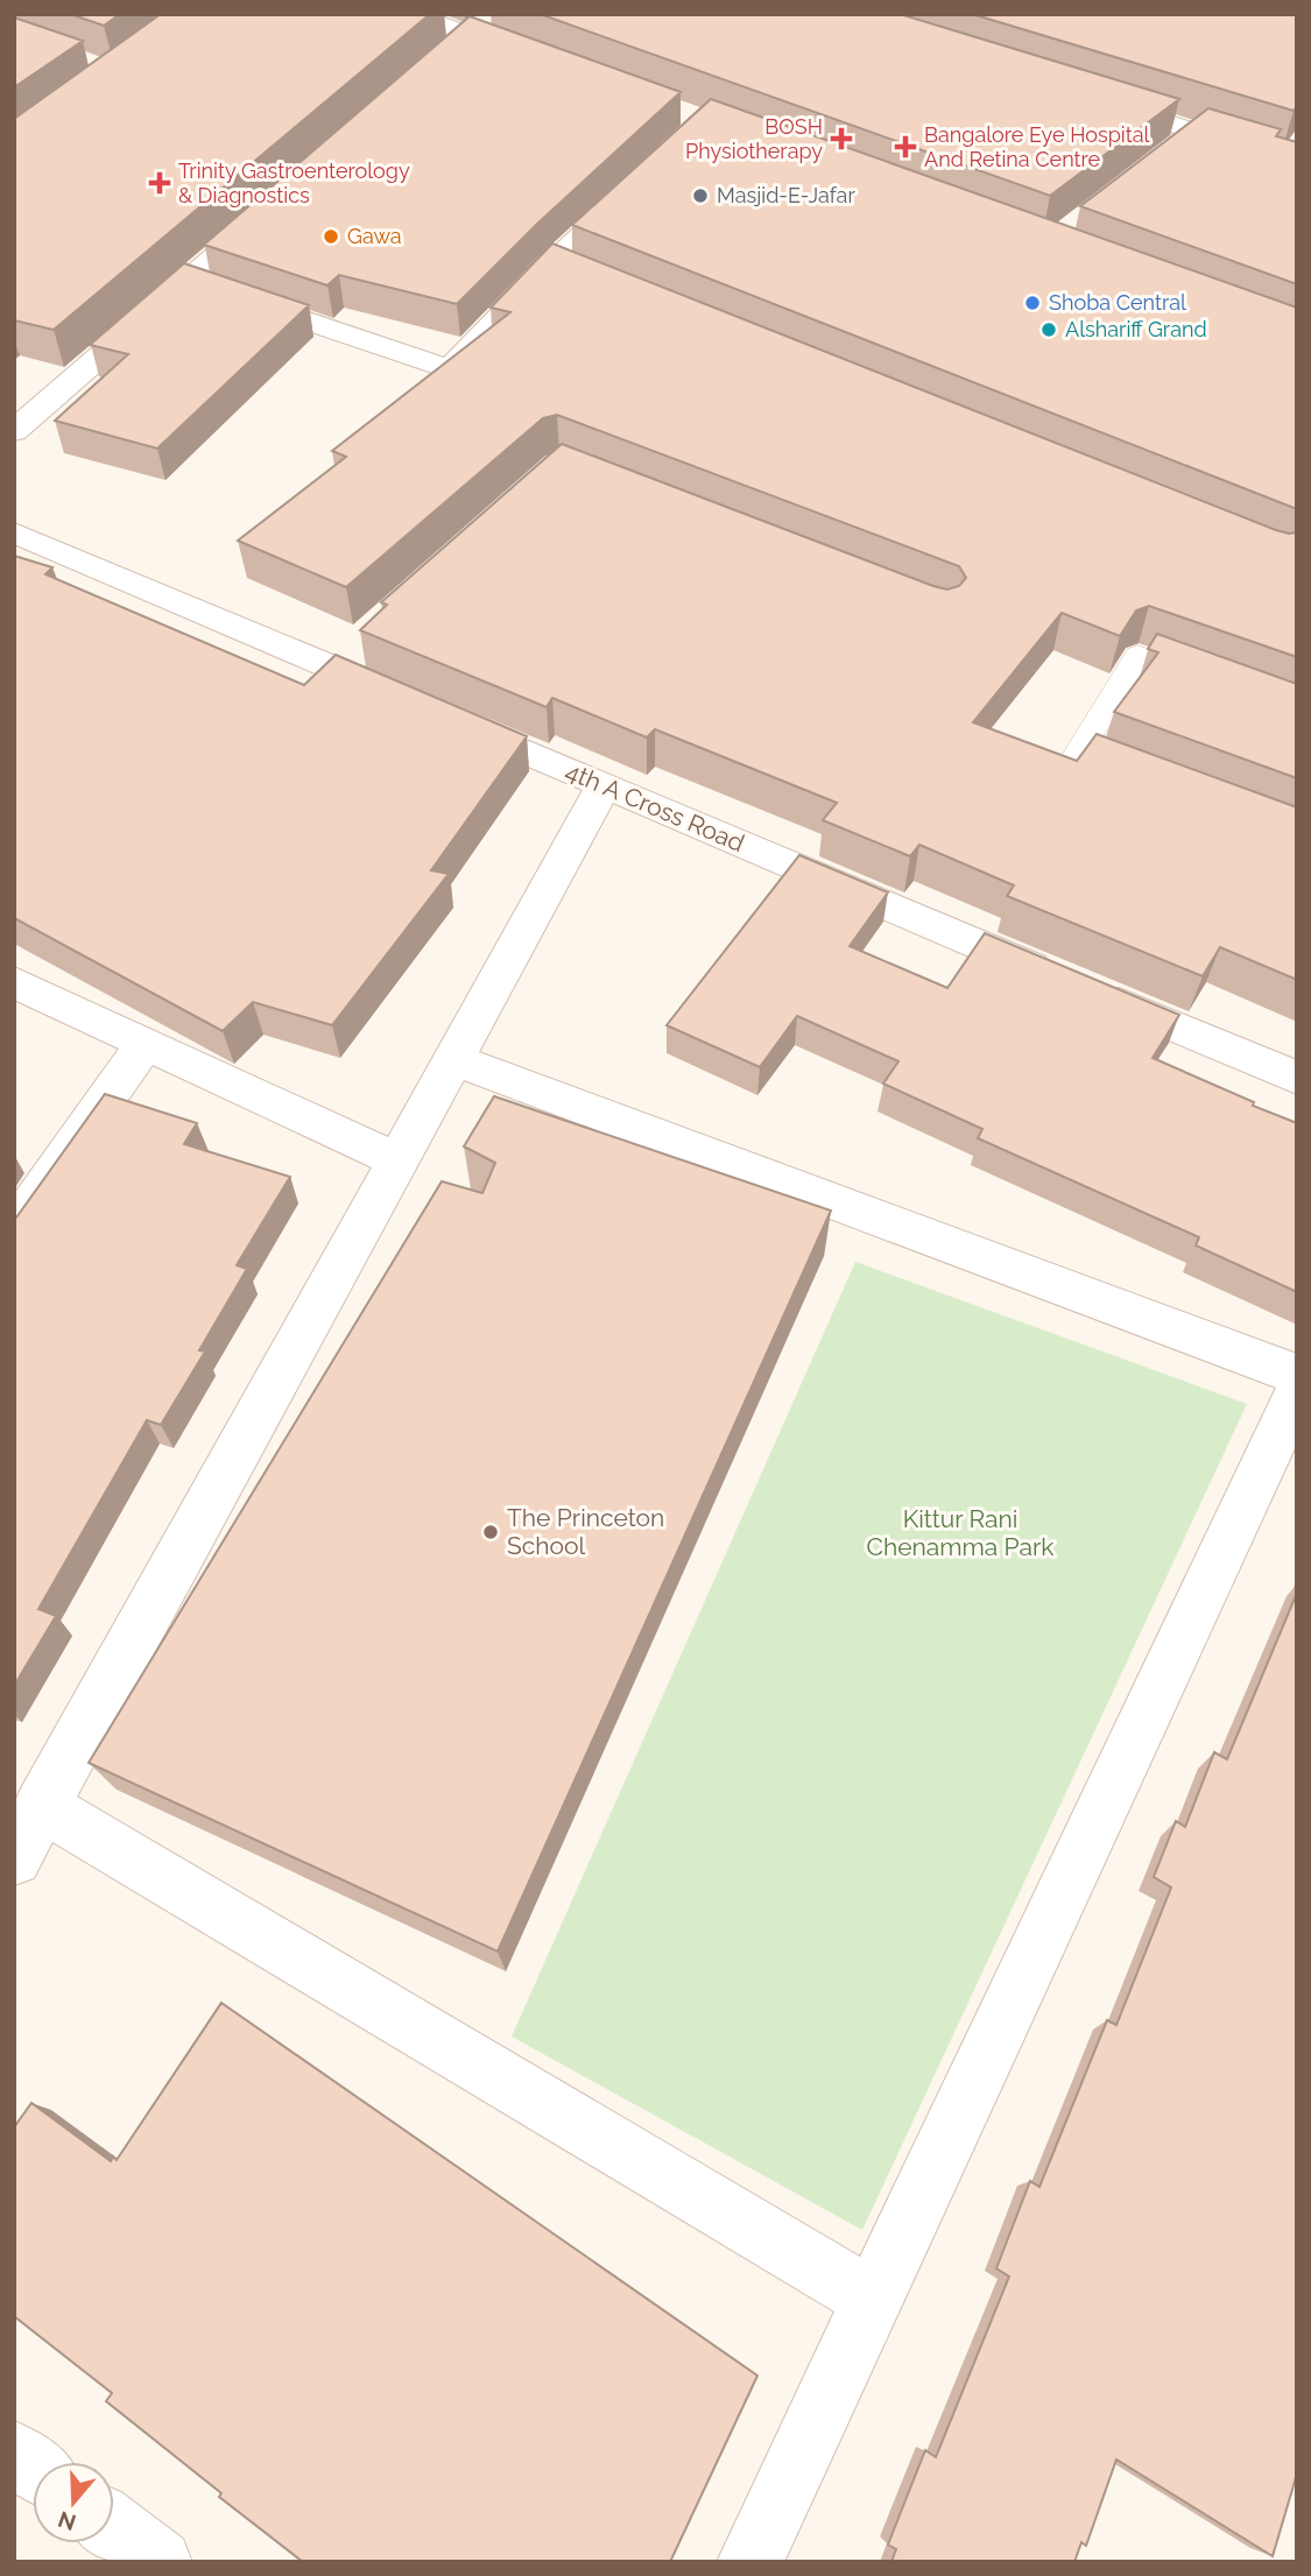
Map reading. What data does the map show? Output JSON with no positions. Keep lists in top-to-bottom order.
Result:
{
  "streets": {
    "street": ["4th A Cross Road"]
  },
  "parks": ["Kittur Rani Chenamma Park"],
  "places": {
    "health": ["BOSH Physiotherapy", "Bangalore Eye Hospital And Retina Centre", "Trinity Gastroenterology & Diagnostics"],
    "other": [
      "Masjid-E-Jafar",
      "Gawa",
      "Shoba Central",
      "Alshariff Grand",
      "The Princeton School"
    ]
  },
  "north": "bottom"
}
